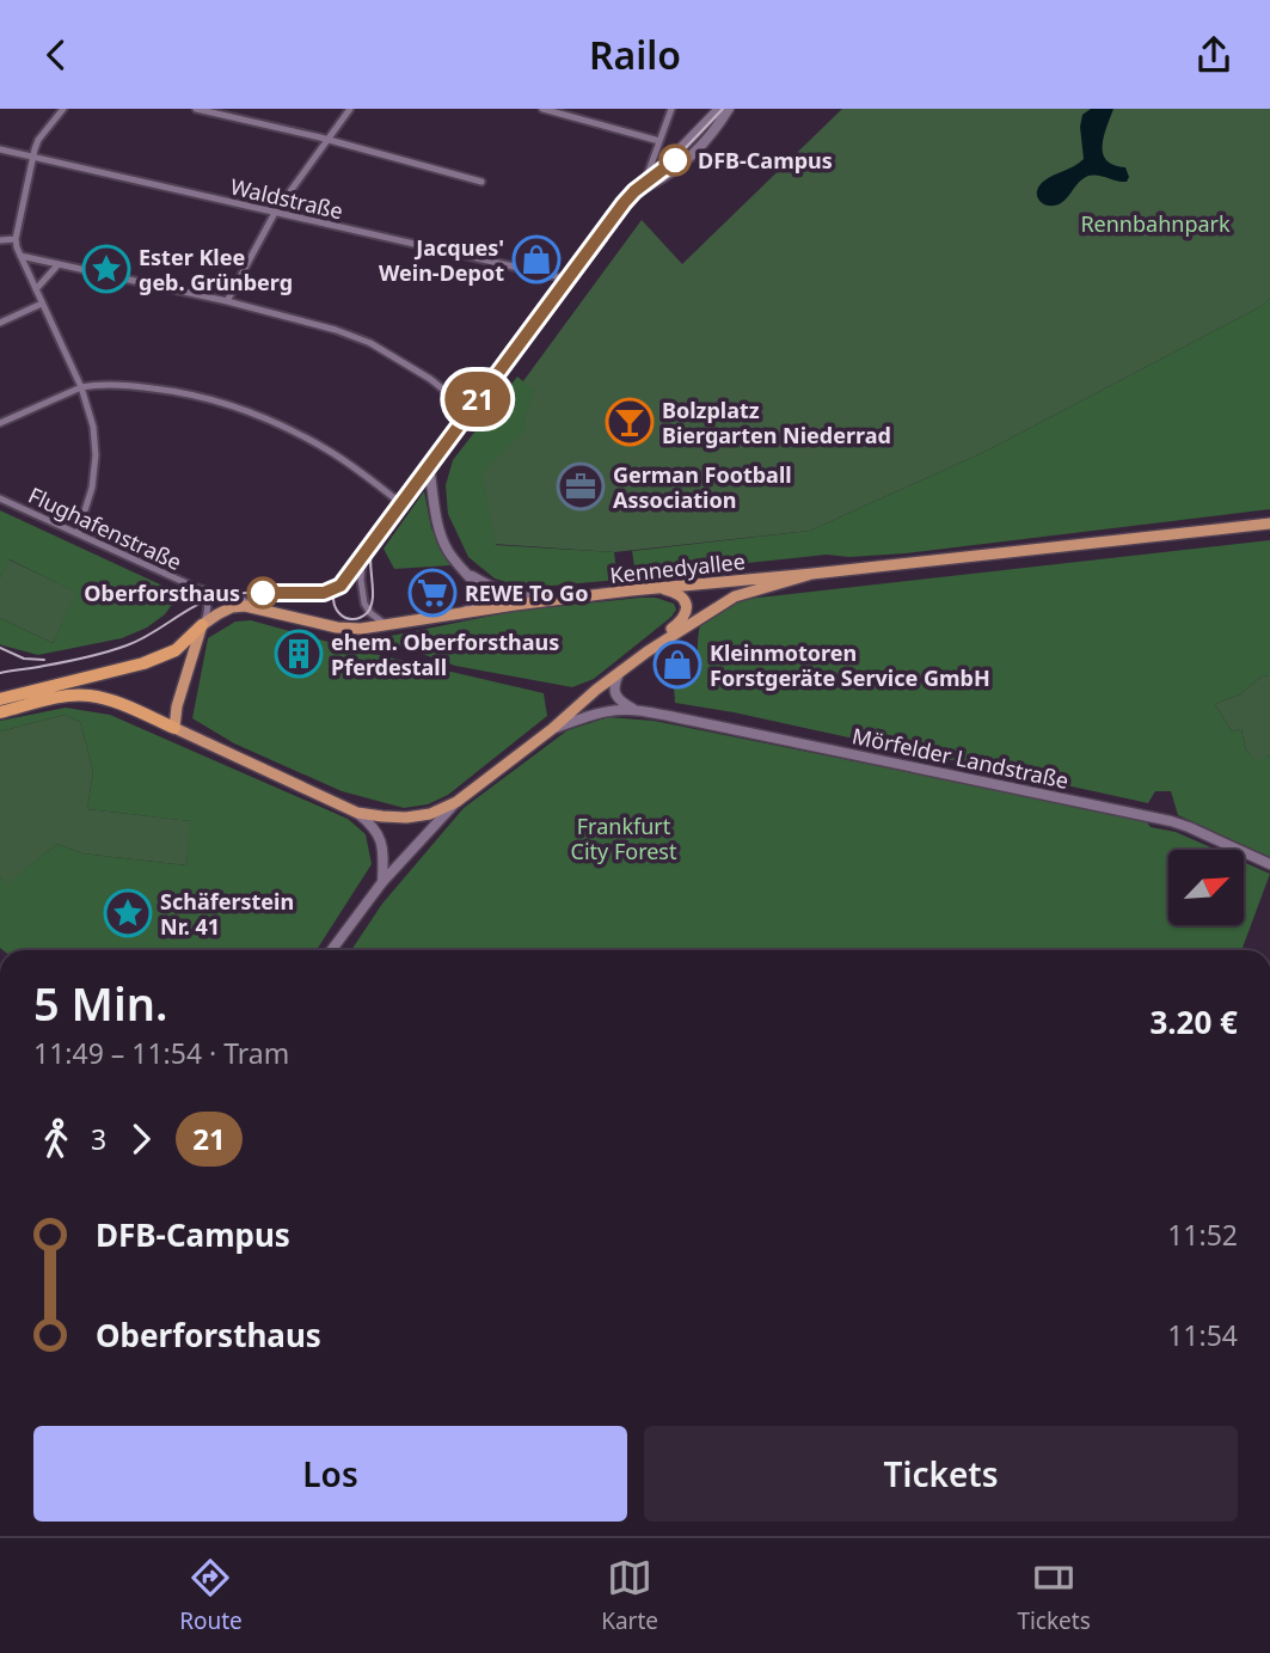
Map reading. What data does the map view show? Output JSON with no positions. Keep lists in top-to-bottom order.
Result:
{
  "streets": {
    "main road": ["Kennedyallee", "Mörfelder Landstraße"],
    "street": ["Waldstraße", "Flughafenstraße"]
  },
  "crossings": [
    ["Flughafenstraße", "Kennedyallee"]
  ],
  "parks": ["Rennbahnpark", "Frankfurt City Forest"],
  "places": {
    "other": ["DFB-Campus", "Oberforsthaus"],
    "shop": ["Jacques' Wein-Depot", "Kleinmotoren Forstgeräte Service GmbH"],
    "place": ["Ester Klee geb. Grünberg", "Schäferstein Nr. 41"],
    "bar": ["Bolzplatz Biergarten Niederrad"],
    "office": ["German Football Association"],
    "supermarket": ["REWE To Go"],
    "building": ["ehem. Oberforsthaus Pferdestall"]
  },
  "lines": ["tram line 21"],
  "north": "top right",
  "page": {
    "header": "Railo",
    "on_map": "21",
    "heading": ["5 Min.", "11:49 – 11:54 · Tram", "3.20 €"],
    "legs": ["3", "21"],
    "list": [
      {
        "name": "DFB-Campus",
        "value": "11:52"
      },
      {
        "name": "Oberforsthaus",
        "value": "11:54"
      }
    ],
    "buttons": ["Los", "Tickets"],
    "tabs": ["Route", "Karte", "Tickets"]
  }
}
